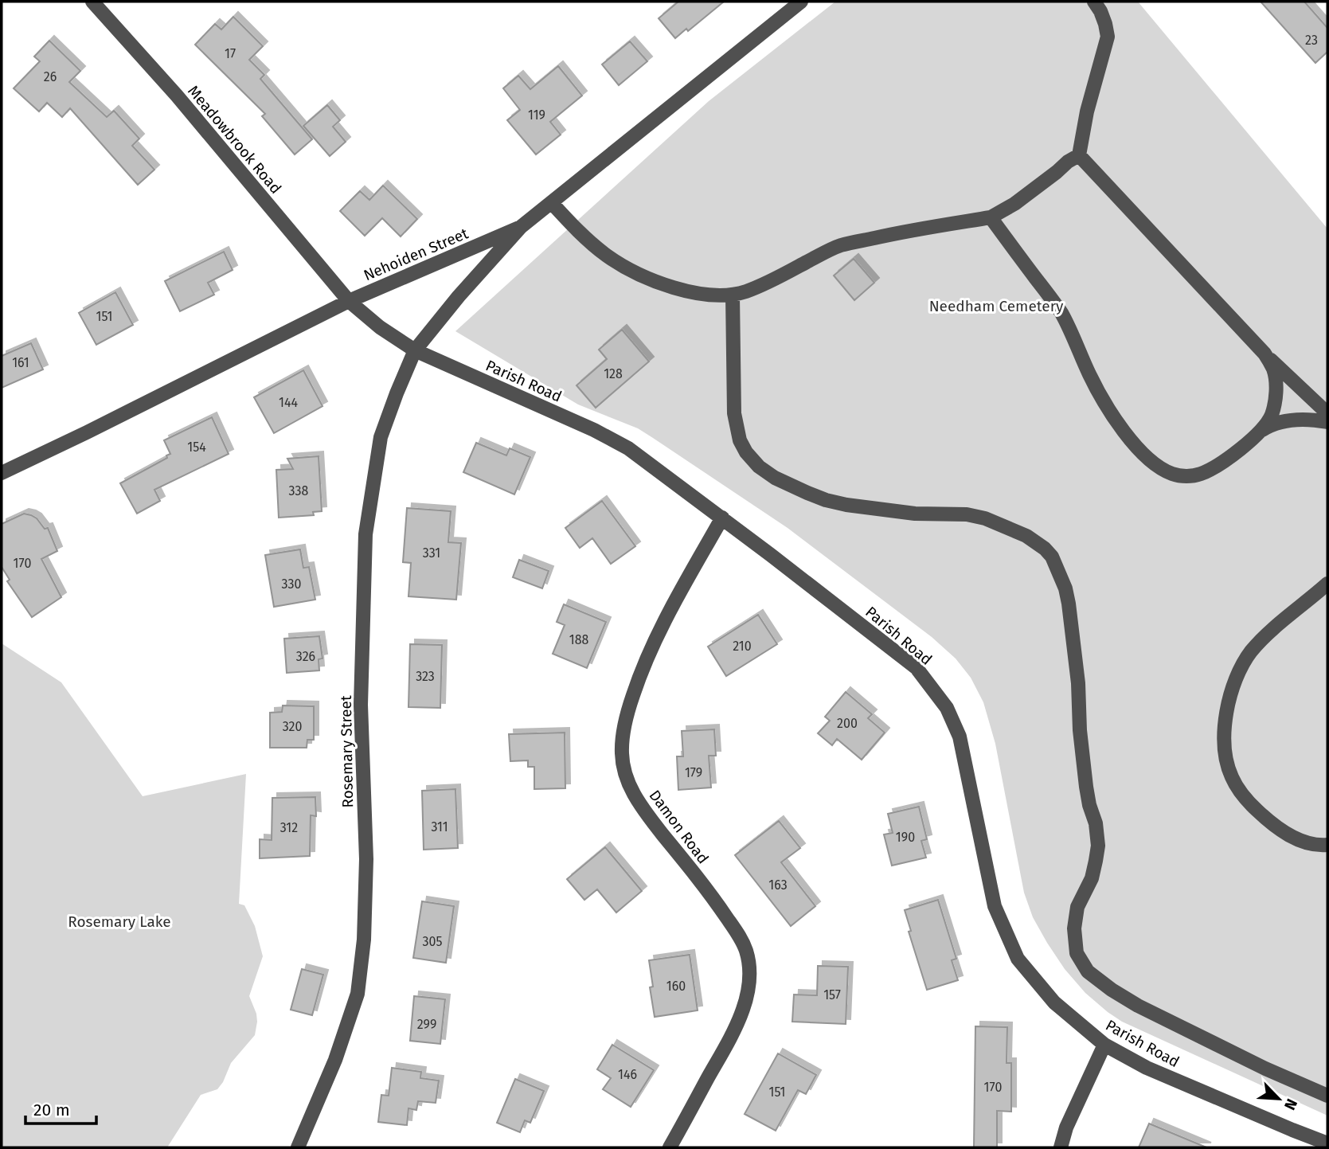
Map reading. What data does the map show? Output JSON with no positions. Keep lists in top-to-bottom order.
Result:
{
  "streets": {
    "street": [
      "Meadowbrook Road",
      "Nehoiden Street",
      "Parish Road",
      "Rosemary Street",
      "Damon Road"
    ]
  },
  "crossings": [
    ["Meadowbrook Road", "Nehoiden Street"],
    ["Meadowbrook Road", "Parish Road"],
    ["Nehoiden Street", "Parish Road"],
    ["Nehoiden Street", "Rosemary Street"],
    ["Parish Road", "Rosemary Street"],
    ["Parish Road", "Damon Road"]
  ],
  "parks": ["Needham Cemetery", "Rosemary Lake"],
  "house_numbers": [
    "23",
    "17",
    "26",
    "119",
    "151",
    "161",
    "128",
    "144",
    "154",
    "338",
    "331",
    "170",
    "330",
    "188",
    "210",
    "326",
    "323",
    "200",
    "320",
    "179",
    "311",
    "312",
    "190",
    "163",
    "305",
    "160",
    "157",
    "299",
    "146",
    "170",
    "151"
  ],
  "scale_bar": "20 m",
  "north": "bottom right"
}
